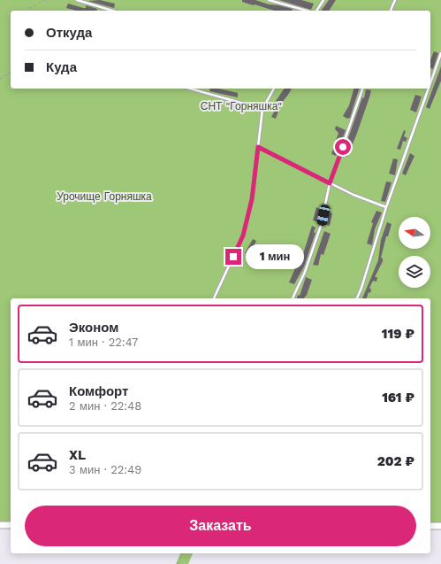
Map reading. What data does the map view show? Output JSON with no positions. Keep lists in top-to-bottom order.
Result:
{
  "parks": ["СНТ \"Горняшка\"", "Урочище Горняшка"],
  "north": "left",
  "page": {
    "banner": ["Откуда", "Куда"],
    "bubble": "1 мин",
    "list": [
      {
        "name": "Эконом",
        "note": "1 мин · 22:47",
        "value": "119 ₽"
      },
      {
        "name": "Комфорт",
        "note": "2 мин · 22:48",
        "value": "161 ₽"
      },
      {
        "name": "XL",
        "note": "3 мин · 22:49",
        "value": "202 ₽"
      }
    ],
    "buttons": "Заказать"
  }
}
